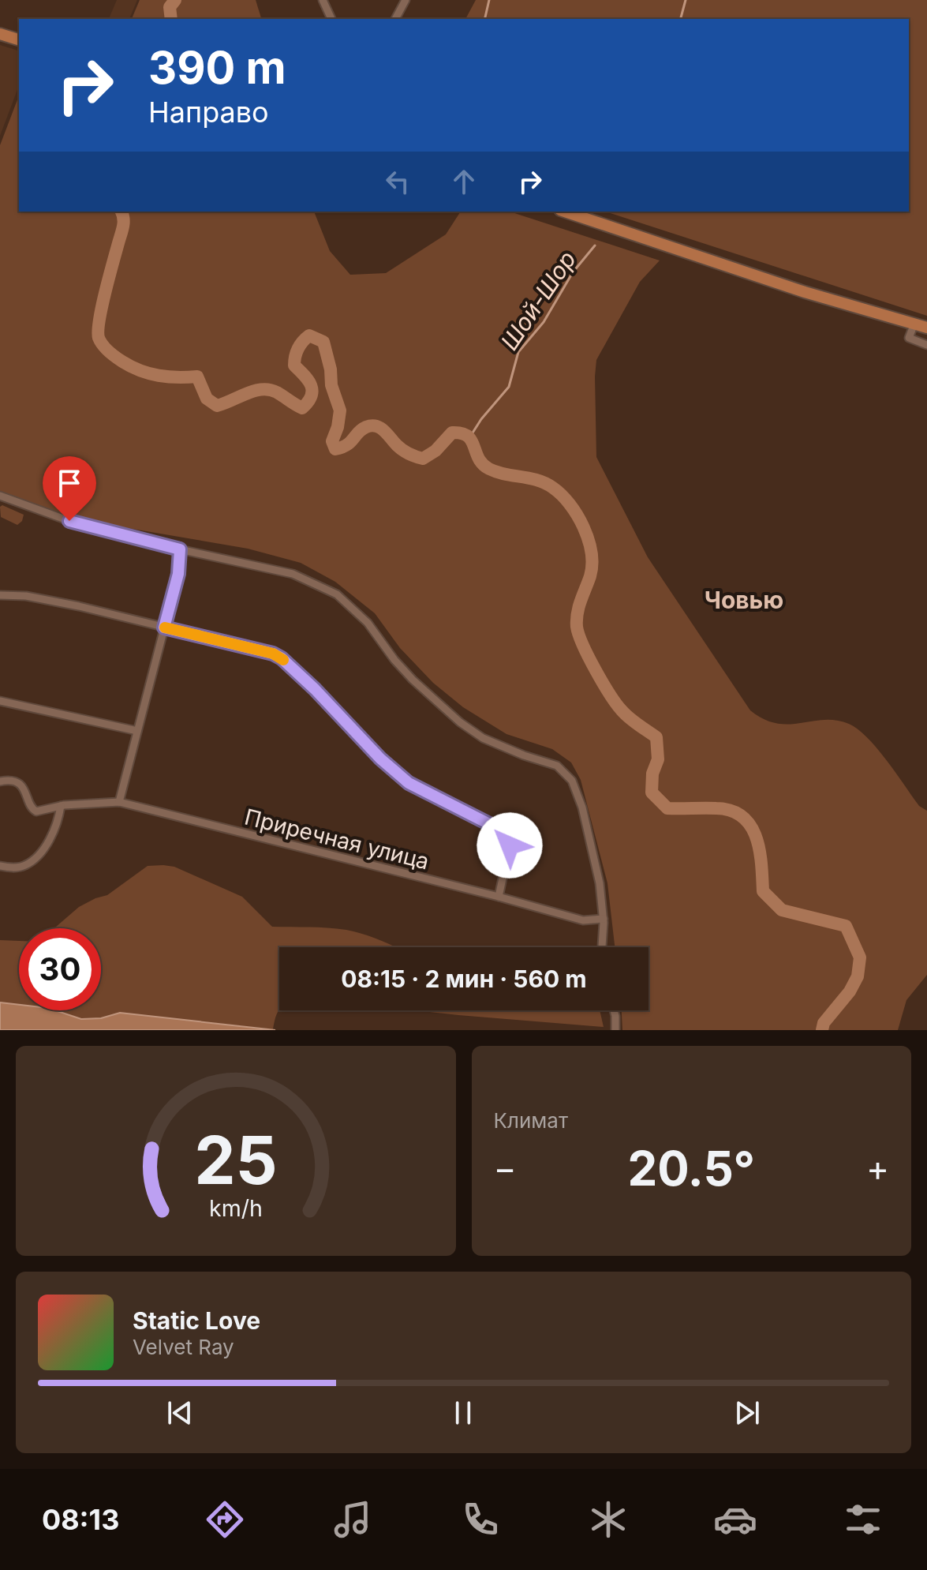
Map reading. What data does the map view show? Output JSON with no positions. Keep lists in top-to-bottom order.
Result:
{
  "streets": {
    "street": ["Приречная улица"]
  },
  "districts": ["Човью"],
  "water": ["Шой-Шор"],
  "page": {
    "turn": ["390 m", "Направо"],
    "limit": "30",
    "trip": "08:15 · 2 мин · 560 m",
    "tile": "Климат",
    "heat": ["−", "20.5°", "+"],
    "song": ["Static Love", "Velvet Ray"],
    "tabs": "08:13",
    "gauge": ["25", "km/h"]
  }
}
